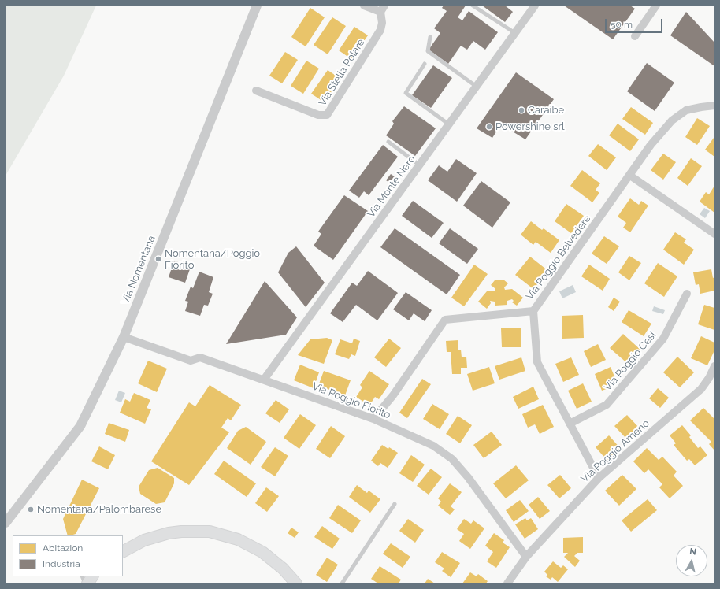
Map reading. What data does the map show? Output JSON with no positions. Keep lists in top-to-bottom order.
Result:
{
  "streets": {
    "street": [
      "Via Stella Polare",
      "Via Monte Nero",
      "Via Poggio Belvedere",
      "Via Nomentana",
      "Via Poggio Cesi",
      "Via Poggio Fiorito",
      "Via Poggio Ameno"
    ]
  },
  "crossings": [
    ["Via Monte Nero", "Via Poggio Fiorito"],
    ["Via Poggio Belvedere", "Via Poggio Cesi"],
    ["Via Poggio Belvedere", "Via Poggio Ameno"],
    ["Via Nomentana", "Via Poggio Fiorito"],
    ["Via Poggio Fiorito", "Via Poggio Ameno"]
  ],
  "places": [
    "Caraibe",
    "Powershine srl",
    "Nomentana/Poggio Fiorito",
    "Nomentana/Palombarese"
  ],
  "legend": ["Abitazioni", "Industria"],
  "scale_bar": "50 m",
  "north": "top"
}
